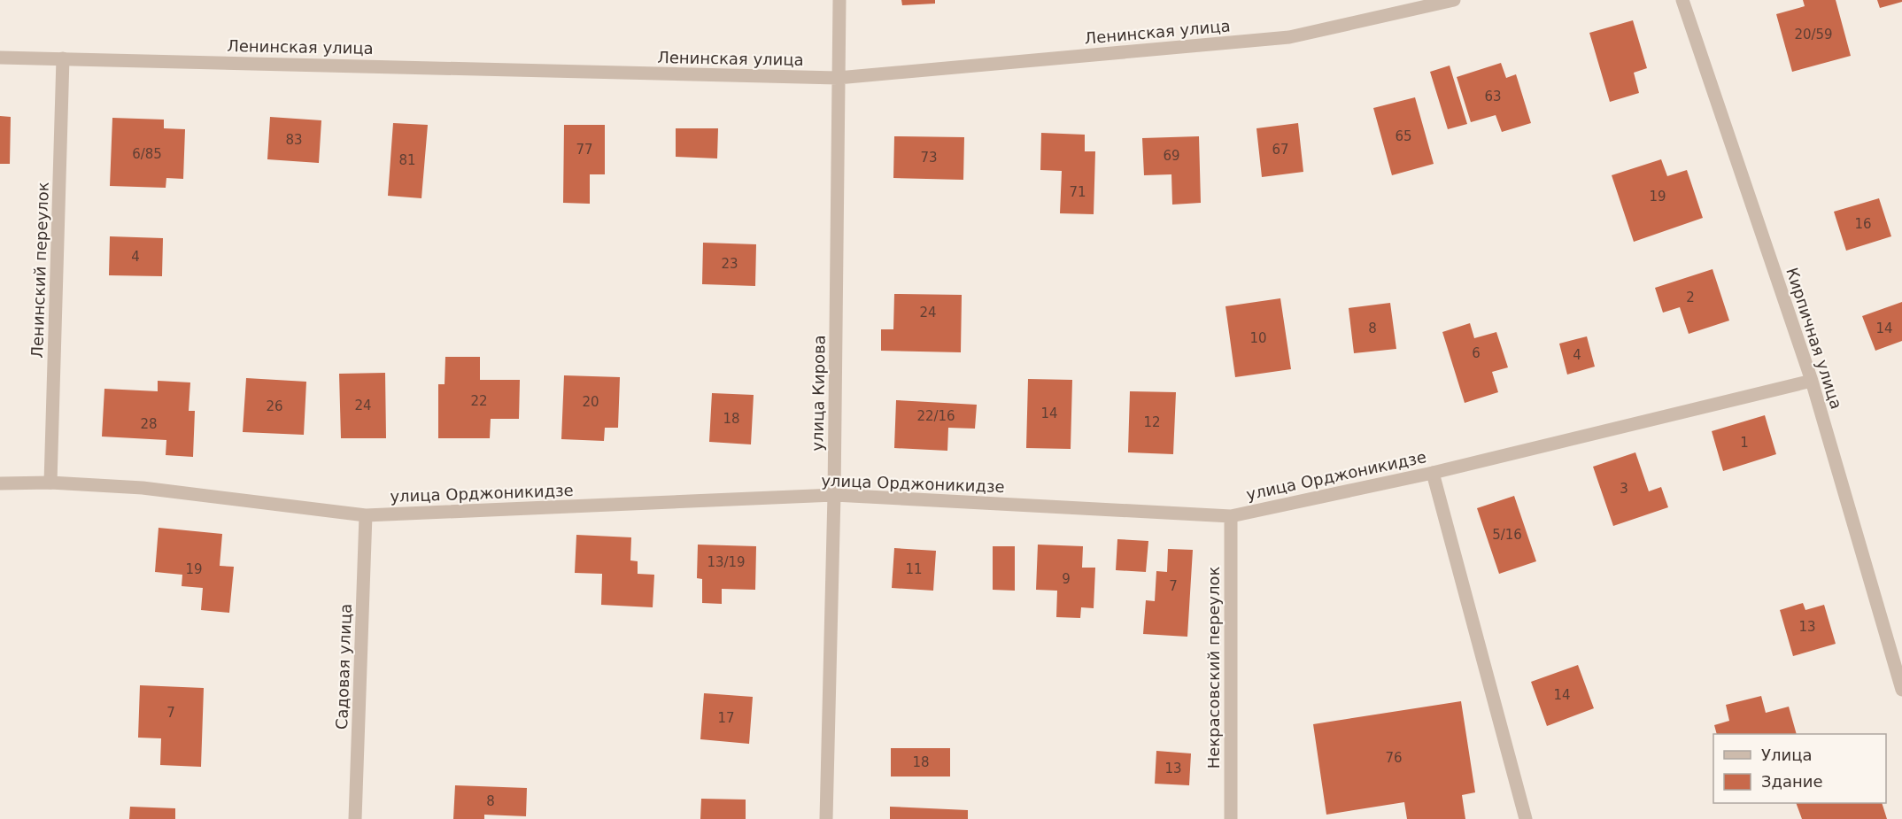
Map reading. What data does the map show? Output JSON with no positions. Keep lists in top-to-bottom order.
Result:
{
  "streets": {
    "street": [
      "Ленинская улица",
      "Ленинский переулок",
      "Кирпичная улица",
      "улица Кирова",
      "улица Орджоникидзе",
      "Садовая улица",
      "Некрасовский переулок"
    ]
  },
  "crossings": [
    ["Ленинская улица", "Ленинский переулок"],
    ["Ленинская улица", "улица Кирова"],
    ["Ленинский переулок", "улица Орджоникидзе"],
    ["Кирпичная улица", "улица Орджоникидзе"],
    ["улица Кирова", "улица Орджоникидзе"],
    ["улица Орджоникидзе", "Садовая улица"],
    ["улица Орджоникидзе", "Некрасовский переулок"]
  ],
  "house_numbers": [
    "20/59",
    "63",
    "65",
    "83",
    "77",
    "67",
    "6/85",
    "69",
    "73",
    "81",
    "71",
    "19",
    "16",
    "4",
    "23",
    "2",
    "24",
    "8",
    "14",
    "10",
    "6",
    "4",
    "22",
    "20",
    "24",
    "26",
    "14",
    "22/16",
    "18",
    "12",
    "28",
    "1",
    "3",
    "5/16",
    "13/19",
    "19",
    "11",
    "9",
    "7",
    "13",
    "14",
    "7",
    "17",
    "76",
    "18",
    "13",
    "8"
  ],
  "legend": ["Улица", "Здание"]
}
